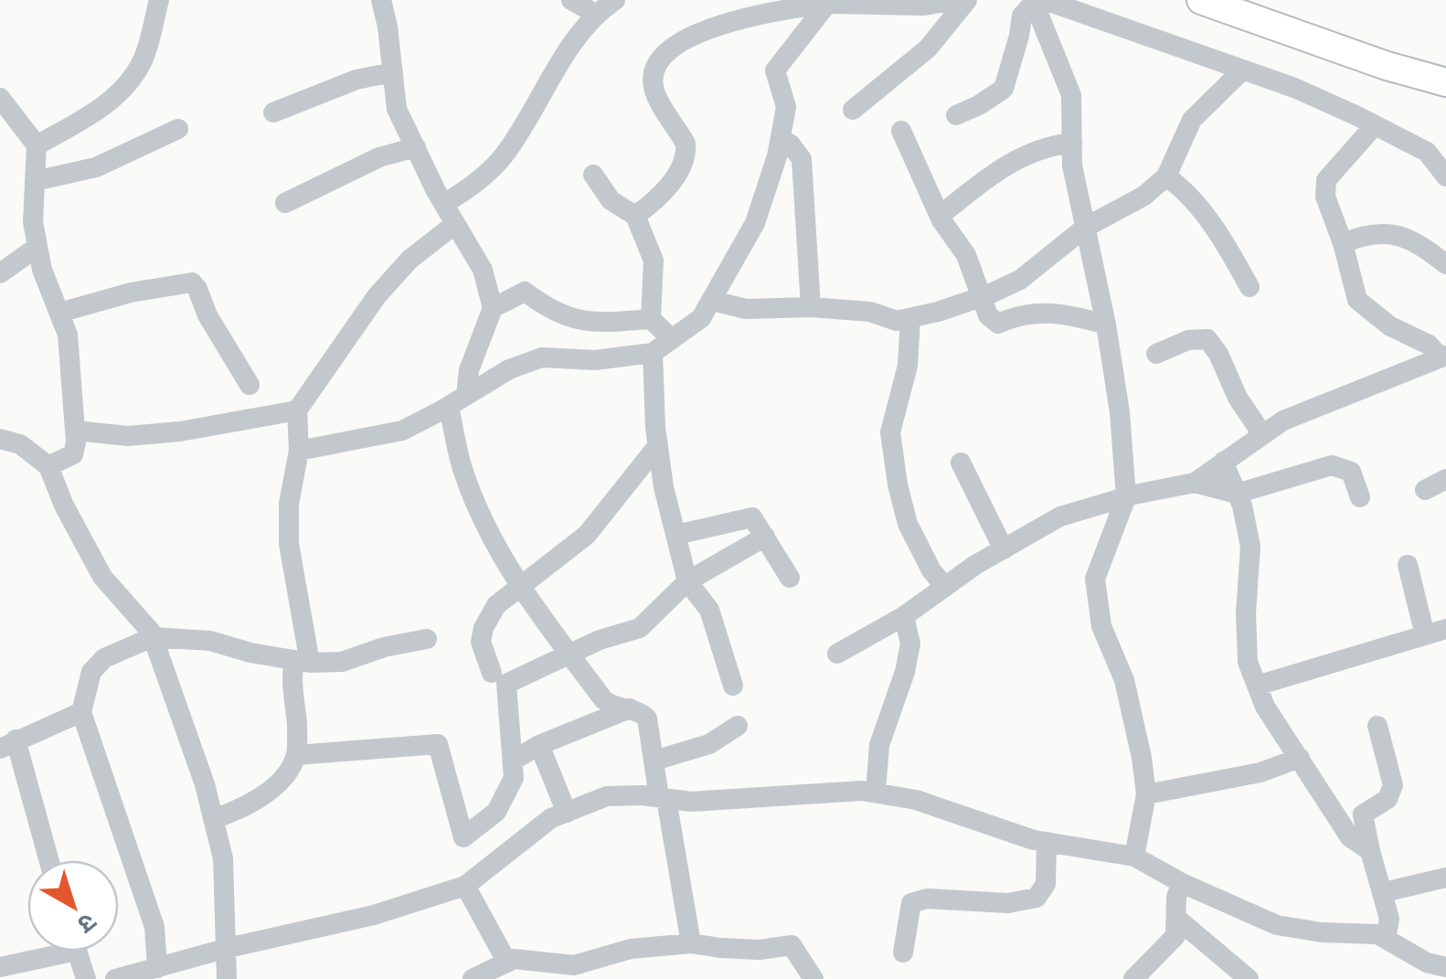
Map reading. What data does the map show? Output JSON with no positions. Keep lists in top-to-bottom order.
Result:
{
  "north": "bottom right"
}
